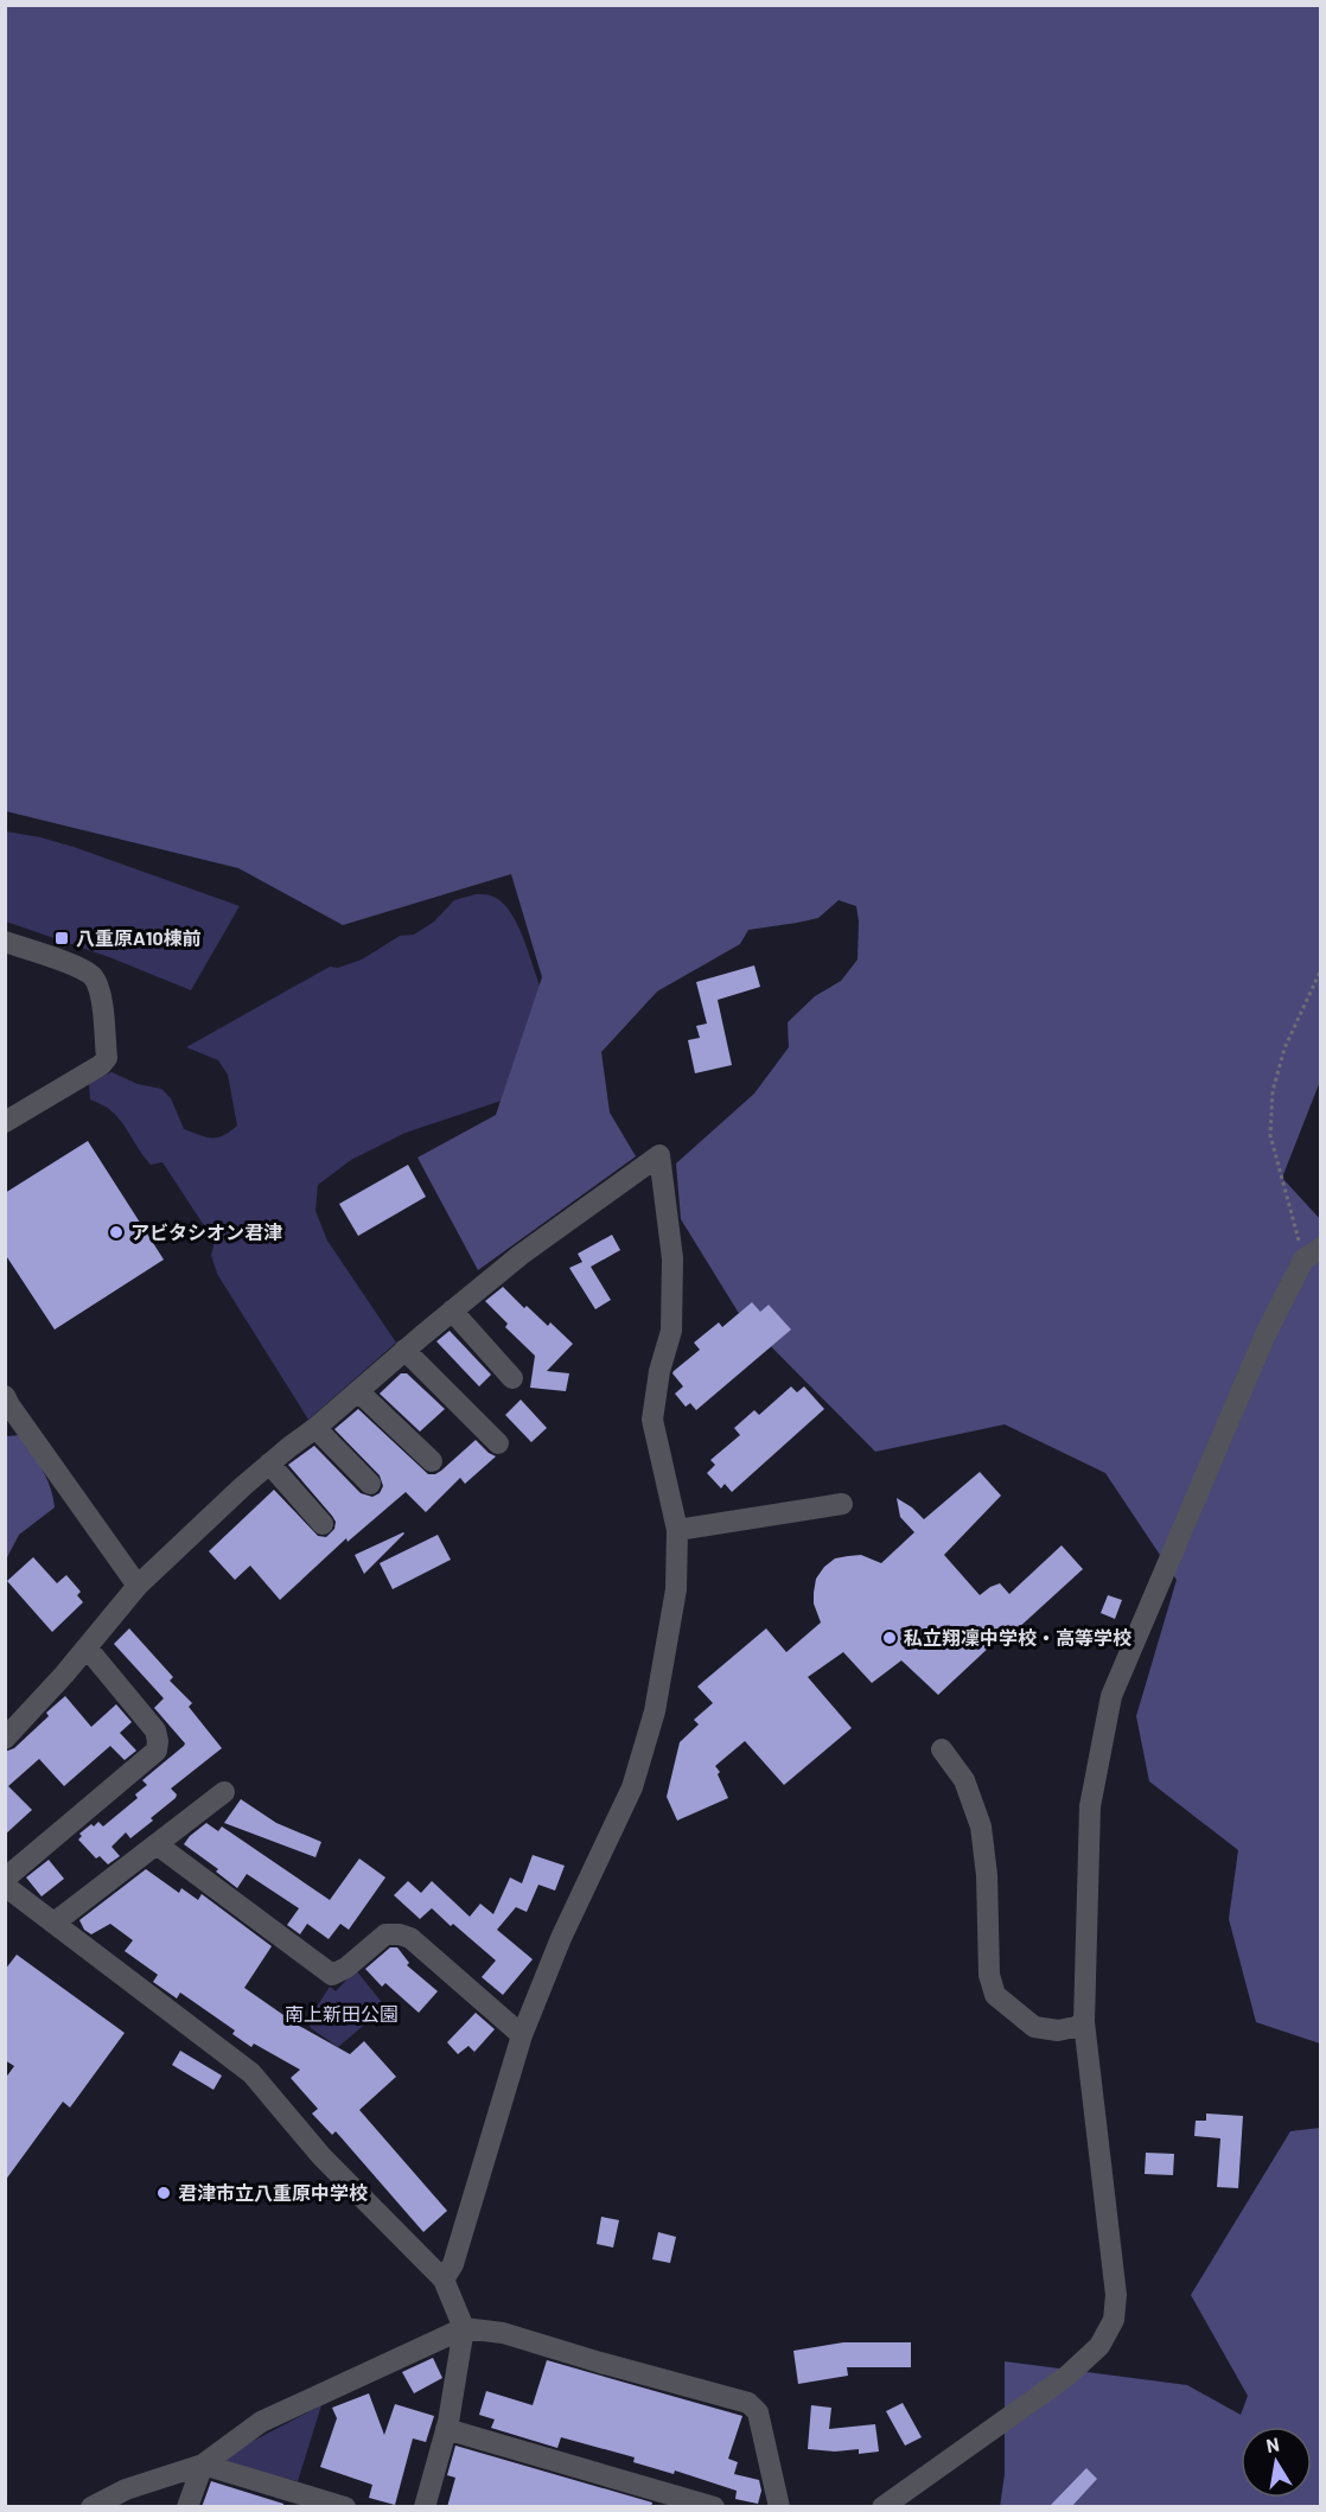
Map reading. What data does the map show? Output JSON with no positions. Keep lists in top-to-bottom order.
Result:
{
  "parks": ["南上新田公園"],
  "places": {
    "transit": ["八重原A10棟前"],
    "other": ["アビタシオン君津", "私立翔凜中学校・高等学校", "君津市立八重原中学校"]
  },
  "north": "top"
}
